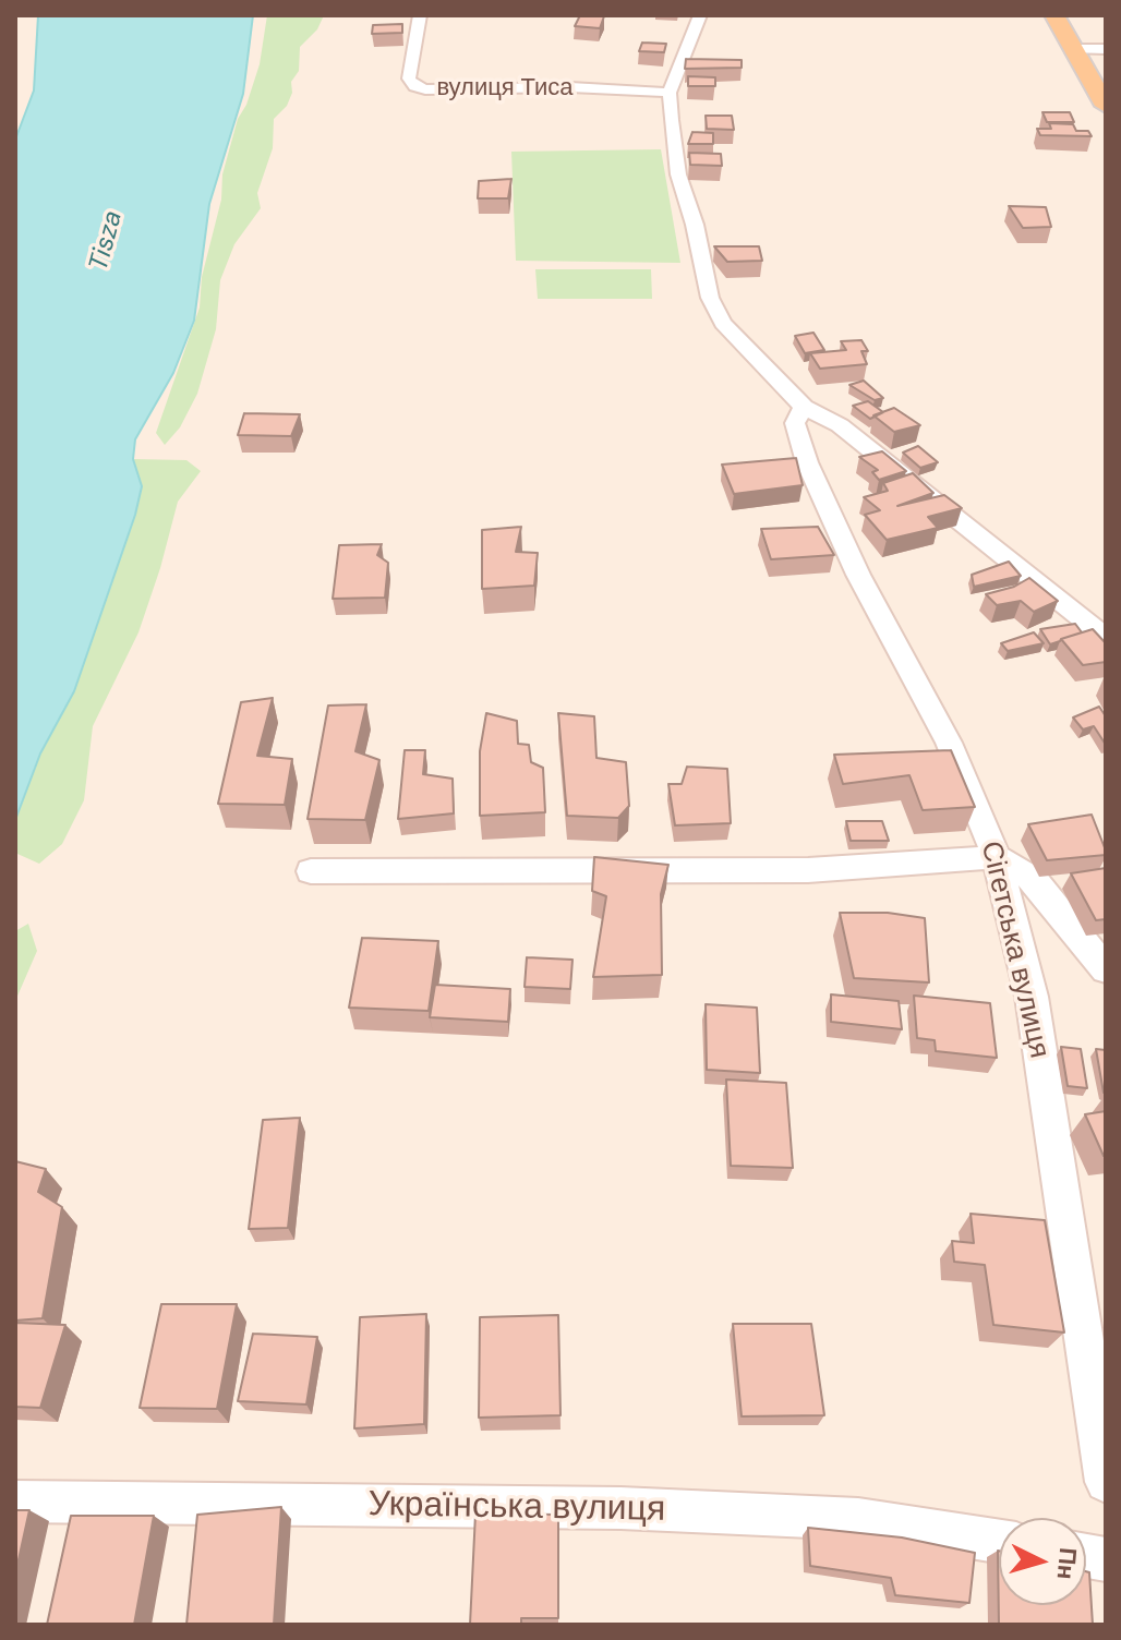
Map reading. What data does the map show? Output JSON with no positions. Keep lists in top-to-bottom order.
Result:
{
  "streets": {
    "street": ["вулиця Тиса", "Сігетська вулиця", "Українська вулиця"]
  },
  "water": ["Tisza"],
  "north": "right"
}
